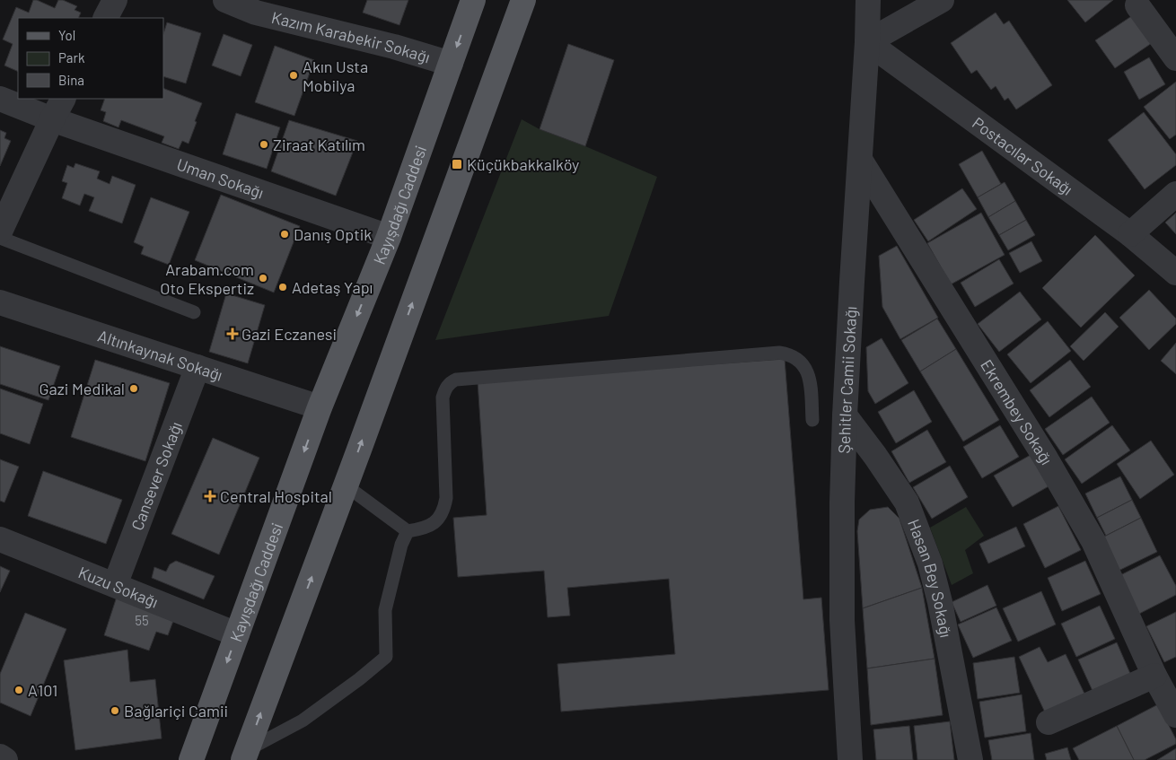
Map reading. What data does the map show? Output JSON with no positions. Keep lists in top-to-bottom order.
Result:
{
  "streets": {
    "main road": ["Kayışdağı Caddesi"],
    "street": [
      "Kazım Karabekir Sokağı",
      "Postacılar Sokağı",
      "Uman Sokağı",
      "Altınkaynak Sokağı",
      "Şehitler Camii Sokağı",
      "Ekrembey Sokağı",
      "Cansever Sokağı",
      "Hasan Bey Sokağı",
      "Kuzu Sokağı"
    ]
  },
  "crossings": [
    ["Kazım Karabekir Sokağı", "Kayışdağı Caddesi"],
    ["Postacılar Sokağı", "Şehitler Camii Sokağı"],
    ["Uman Sokağı", "Kayışdağı Caddesi"],
    ["Kayışdağı Caddesi", "Altınkaynak Sokağı"],
    ["Kayışdağı Caddesi", "Kuzu Sokağı"],
    ["Altınkaynak Sokağı", "Cansever Sokağı"],
    ["Şehitler Camii Sokağı", "Ekrembey Sokağı"],
    ["Şehitler Camii Sokağı", "Hasan Bey Sokağı"],
    ["Cansever Sokağı", "Kuzu Sokağı"]
  ],
  "places": {
    "other": [
      "Akın Usta Mobilya",
      "Ziraat Katılım",
      "Danış Optik",
      "Arabam.com Oto Ekspertiz",
      "Adetaş Yapı",
      "Gazi Medikal",
      "A101",
      "Bağlariçi Camii"
    ],
    "transit": ["Küçükbakkalköy"],
    "health": ["Gazi Eczanesi", "Central Hospital"]
  },
  "house_numbers": ["55"],
  "legend": ["Yol", "Park", "Bina"]
}
